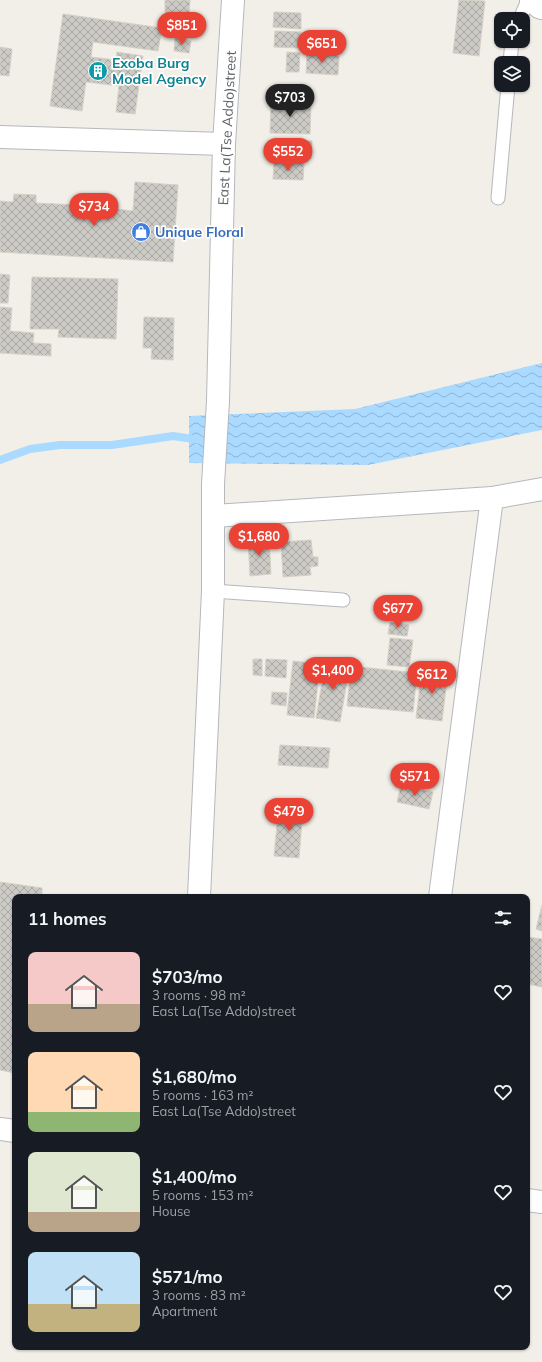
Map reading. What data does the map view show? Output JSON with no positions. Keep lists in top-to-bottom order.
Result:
{
  "streets": {
    "street": ["East La(Tse Addo)street"]
  },
  "places": {
    "building": ["Exoba Burg Model Agency"],
    "shop": ["Unique Floral"]
  },
  "page": {
    "price": [
      "$851",
      "$651",
      "$703",
      "$552",
      "$734",
      "$1,680",
      "$677",
      "$1,400",
      "$612",
      "$571",
      "$479"
    ],
    "heading": "11 homes",
    "list": [
      {
        "name": "$703/mo",
        "note": "3 rooms · 98 m² · East La(Tse Addo)street"
      },
      {
        "name": "$1,680/mo",
        "note": "5 rooms · 163 m² · East La(Tse Addo)street"
      },
      {
        "name": "$1,400/mo",
        "note": "5 rooms · 153 m² · House"
      },
      {
        "name": "$571/mo",
        "note": "3 rooms · 83 m² · Apartment"
      }
    ]
  }
}
